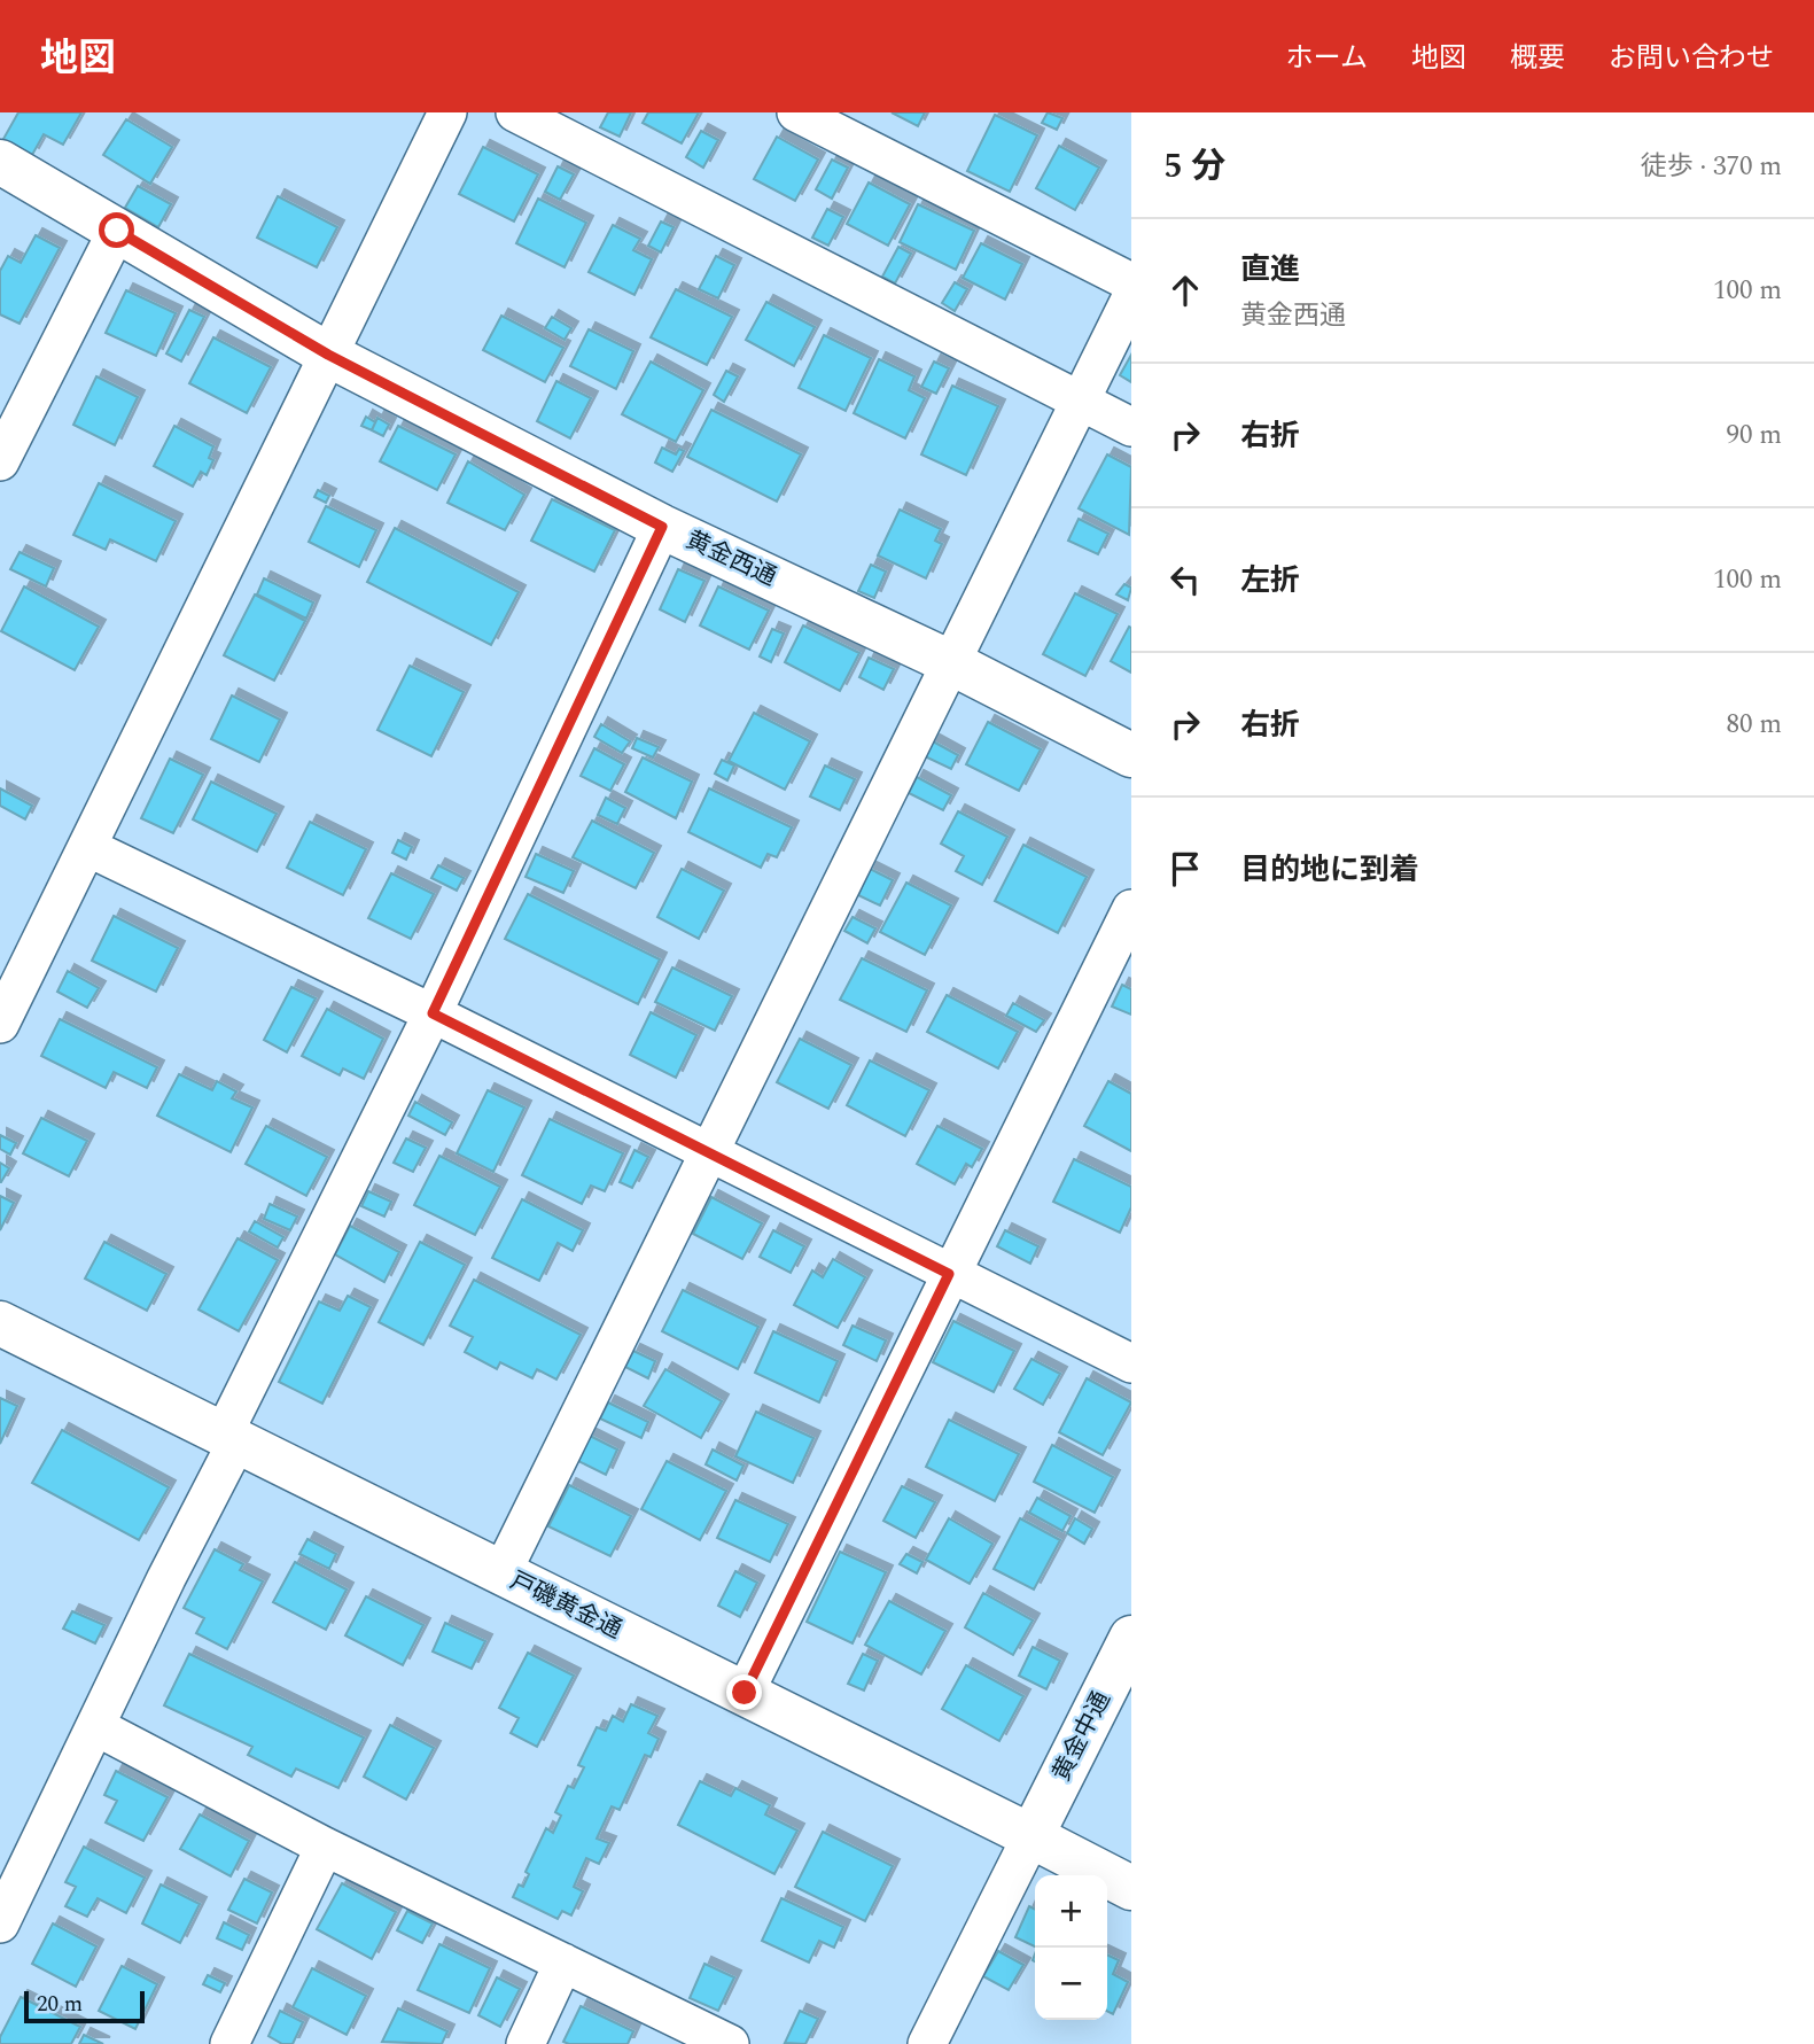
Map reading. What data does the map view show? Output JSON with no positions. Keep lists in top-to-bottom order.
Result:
{
  "streets": {
    "street": ["黄金西通", "戸磯黄金通", "黄金中通"]
  },
  "crossings": [
    ["戸磯黄金通", "黄金中通"]
  ],
  "scale_bar": "20 m",
  "page": {
    "header": "地図",
    "nav": [
      "ホーム",
      "地図",
      "概要",
      "お問い合わせ"
    ],
    "heading": ["5 分", "徒歩 · 370 m"],
    "list": [
      ["直進", "黄金西通", "100 m"],
      ["右折", "90 m"],
      ["左折", "100 m"],
      ["右折", "80 m"],
      "目的地に到着"
    ],
    "map_buttons": ["+", "−"],
    "scale": "20 m"
  }
}
